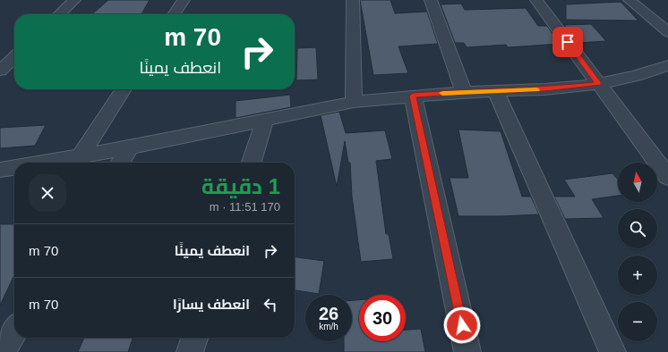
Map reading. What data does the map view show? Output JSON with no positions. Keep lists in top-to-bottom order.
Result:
{
  "north": "top",
  "page": {
    "turn": ["70 m", "انعطف يمينًا"],
    "map_buttons": ["+", "−"],
    "heading": ["1 دقيقة", "170 m · 11:51"],
    "list": [
      {
        "name": "انعطف يمينًا",
        "value": "70 m"
      },
      {
        "name": "انعطف يسارًا",
        "value": "70 m"
      }
    ],
    "speed": "26 km/h",
    "limit": "30"
  }
}
